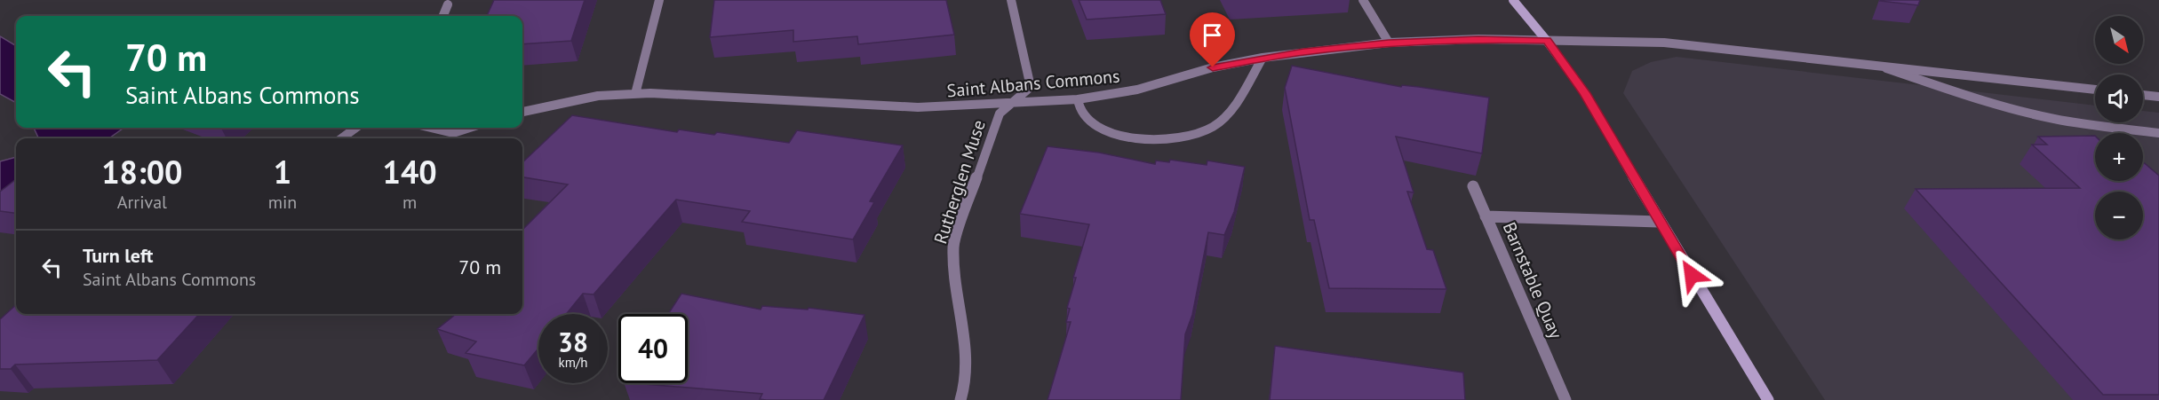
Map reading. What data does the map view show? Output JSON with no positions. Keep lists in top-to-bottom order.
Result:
{
  "streets": {
    "street": ["Saint Albans Commons", "Rutherglen Muse", "Barnstable Quay"]
  },
  "crossings": [
    ["Saint Albans Commons", "Rutherglen Muse"]
  ],
  "north": "bottom right",
  "page": {
    "map_buttons": ["+", "−"],
    "turn": ["70 m", "Saint Albans Commons"],
    "eta": [
      "18:00",
      "Arrival",
      "1",
      "min",
      "140",
      "m"
    ],
    "list": [
      {
        "name": "Turn left",
        "note": "Saint Albans Commons",
        "value": "70 m"
      }
    ],
    "speed": "38 km/h",
    "limit": "40"
  }
}
